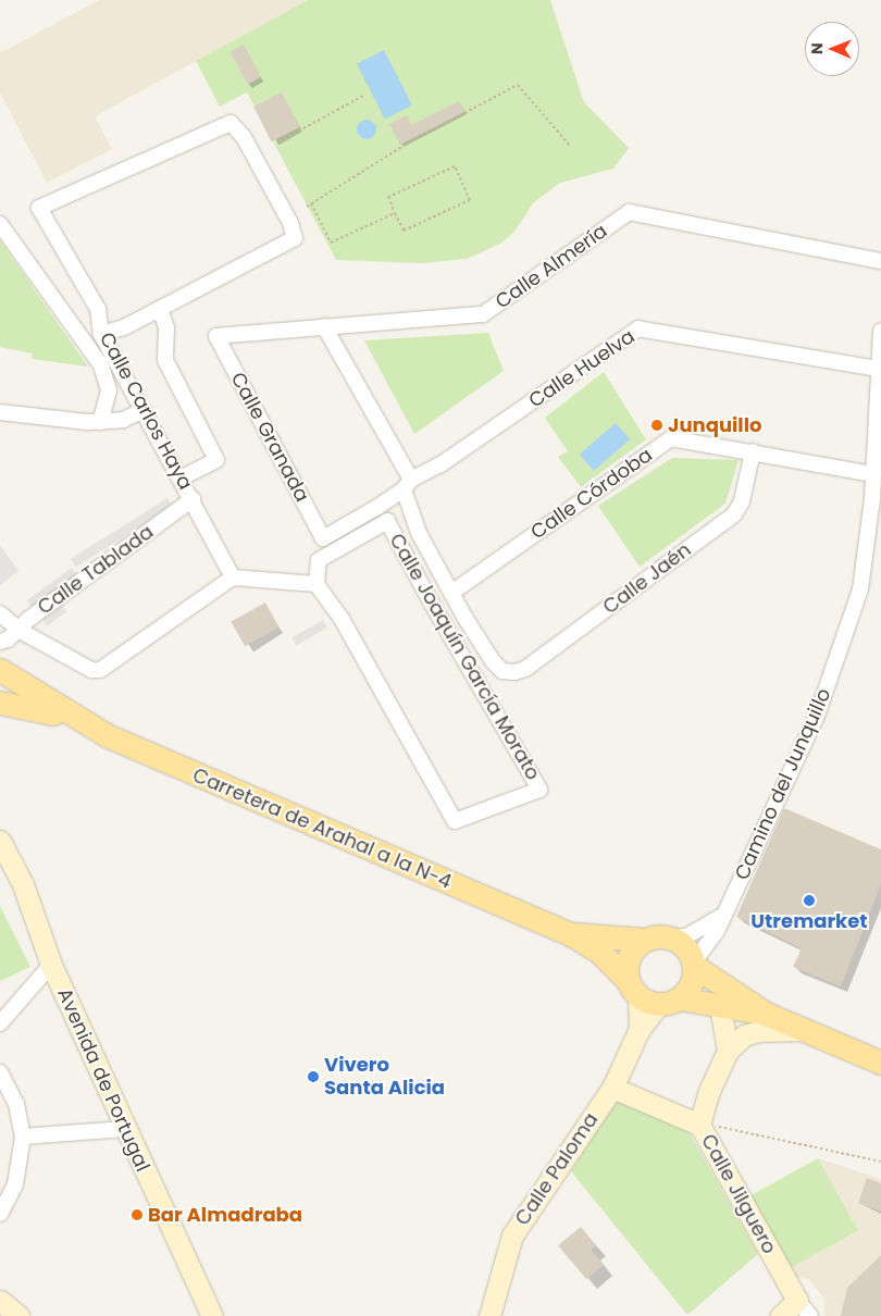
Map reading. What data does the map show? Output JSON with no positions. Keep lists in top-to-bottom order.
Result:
{
  "streets": {
    "main road": ["Carretera de Arahal a la N-4"],
    "street": [
      "Calle Almería",
      "Calle Huelva",
      "Calle Carlos Haya",
      "Calle Granada",
      "Calle Córdoba",
      "Calle Tablada",
      "Calle Jaén",
      "Calle Joaquín García Morato",
      "Camino del Junquillo",
      "Avenida de Portugal",
      "Calle Paloma",
      "Calle Jilguero"
    ]
  },
  "crossings": [
    ["Calle Almería", "Calle Granada"],
    ["Calle Huelva", "Calle Granada"],
    ["Calle Huelva", "Camino del Junquillo"],
    ["Calle Carlos Haya", "Calle Tablada"],
    ["Calle Córdoba", "Calle Jaén"],
    ["Calle Córdoba", "Camino del Junquillo"],
    ["Camino del Junquillo", "Carretera de Arahal a la N-4"],
    ["Camino del Junquillo", "Calle Paloma"],
    ["Carretera de Arahal a la N-4", "Calle Paloma"],
    ["Calle Paloma", "Calle Jilguero"]
  ],
  "places": [
    "Junquillo",
    "Utremarket",
    "Vivero Santa Alicia",
    "Bar Almadraba"
  ],
  "north": "left"
}
